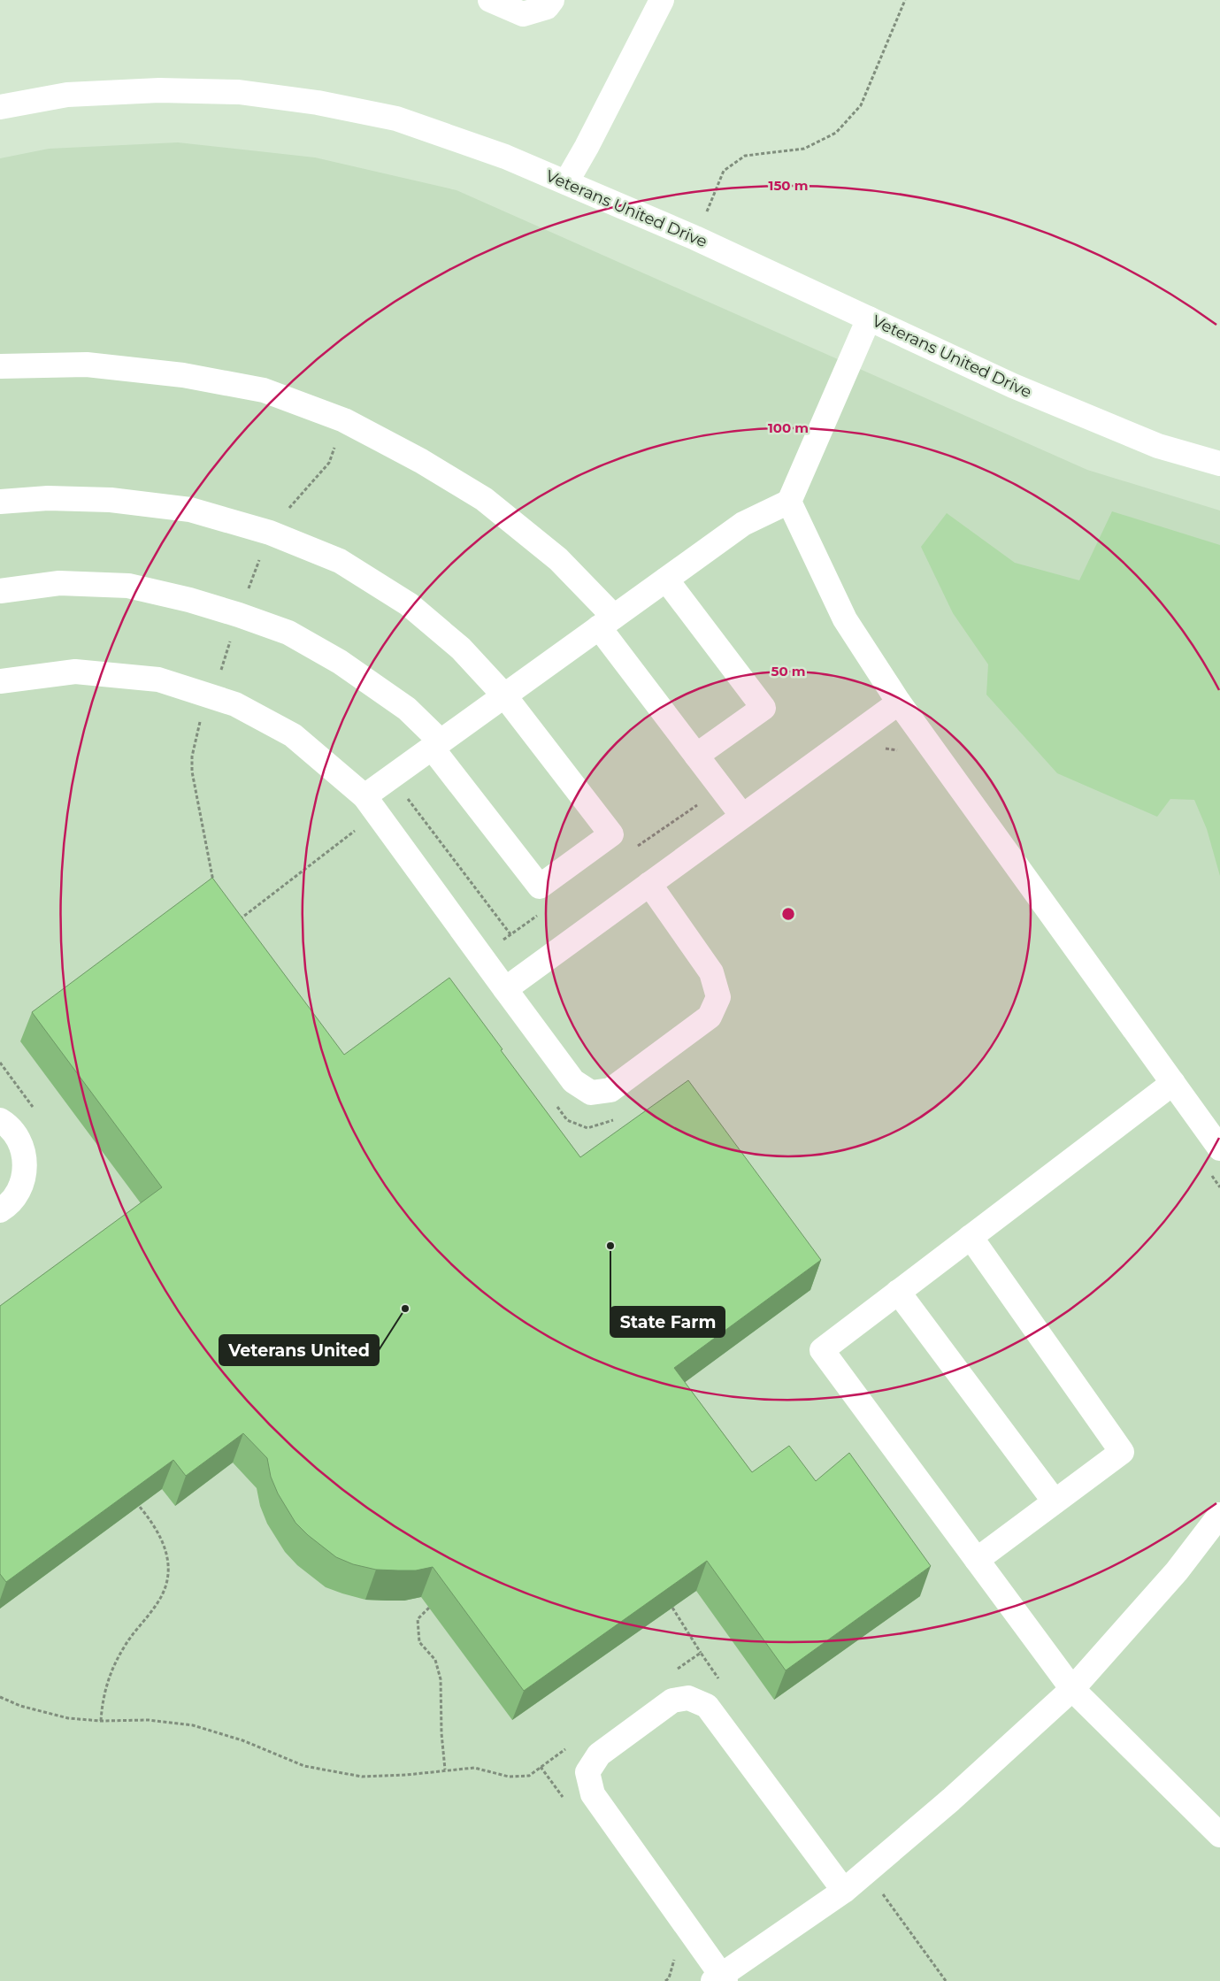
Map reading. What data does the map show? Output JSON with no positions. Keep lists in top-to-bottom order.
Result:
{
  "streets": {
    "street": ["Veterans United Drive"]
  },
  "places": ["State Farm", "Veterans United"],
  "rings": ["150 m", "100 m", "50 m"]
}
